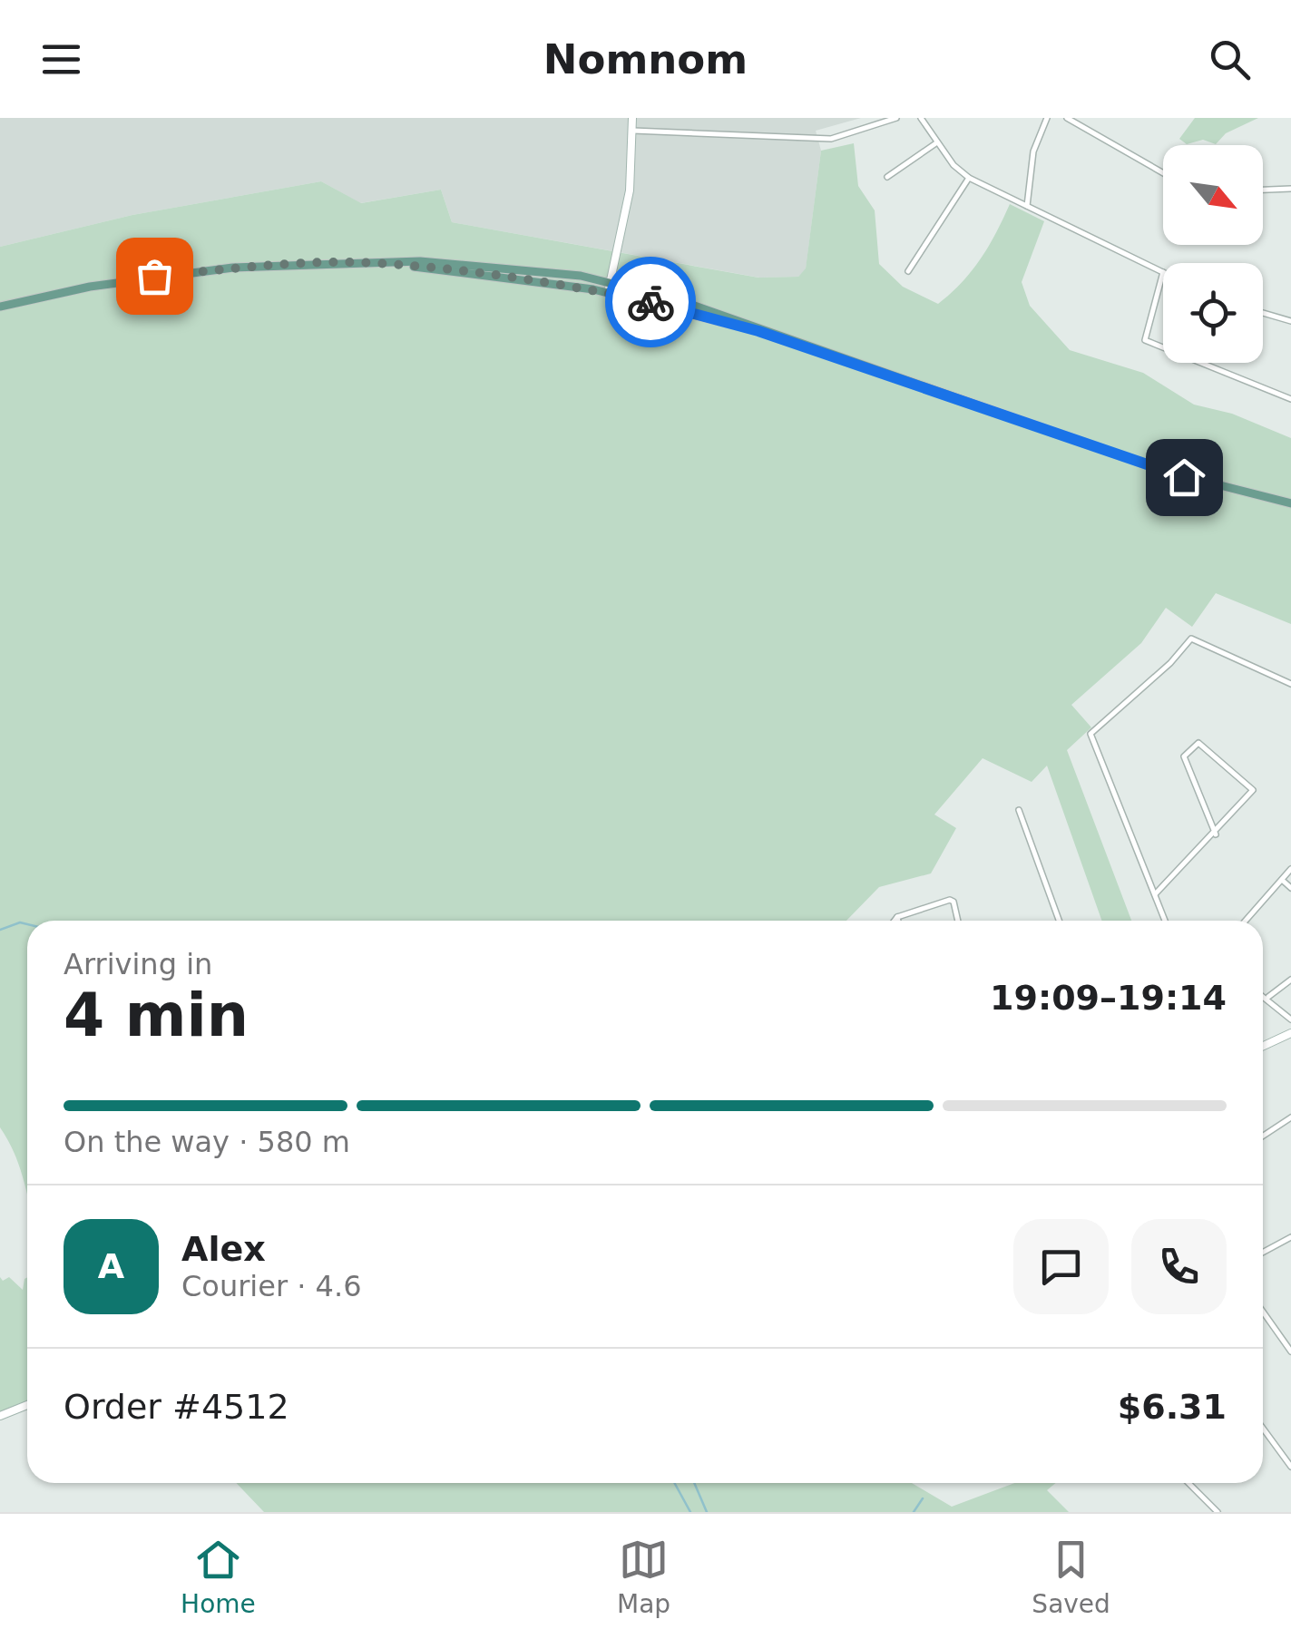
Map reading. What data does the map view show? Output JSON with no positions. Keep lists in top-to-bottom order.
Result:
{
  "north": "bottom right",
  "page": {
    "header": "Nomnom",
    "heading": ["4 min", "Arriving in", "19:09–19:14"],
    "panel": [
      "Alex",
      "Courier · 4.6",
      "Order #4512",
      "$6.31"
    ],
    "bar": "On the way · 580 m",
    "round": "A",
    "tabs": ["Home", "Map", "Saved"]
  }
}
